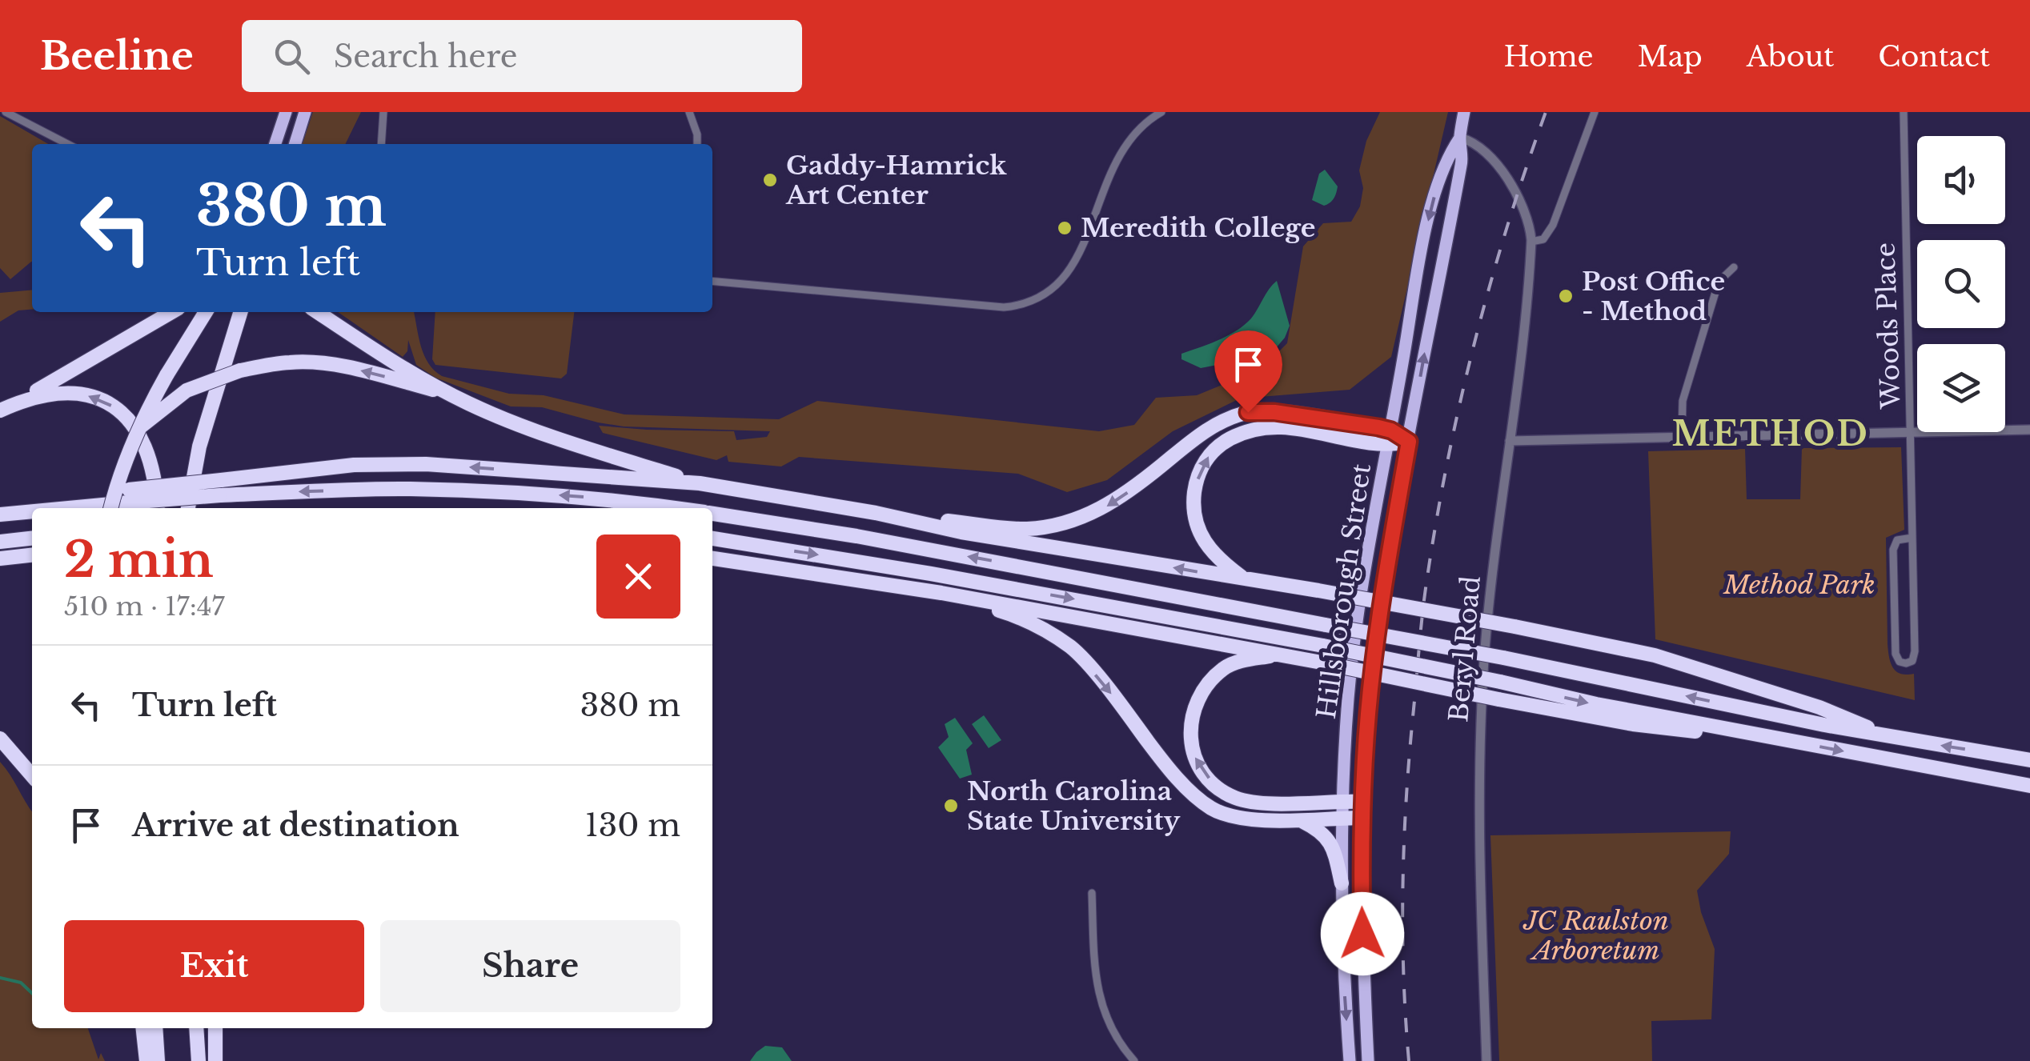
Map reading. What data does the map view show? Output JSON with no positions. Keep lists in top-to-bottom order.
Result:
{
  "streets": {
    "main road": ["Hillsborough Street"],
    "street": ["Woods Place", "Beryl Road"]
  },
  "crossings": [
    ["Hillsborough Street", "Beryl Road"]
  ],
  "districts": ["METHOD"],
  "parks": ["Method Park", "JC Raulston Arboretum"],
  "places": [
    "Gaddy-Hamrick Art Center",
    "Meredith College",
    "Post Office - Method",
    "North Carolina State University"
  ],
  "page": {
    "header": "Beeline",
    "search": "Search here",
    "nav": [
      "Home",
      "Map",
      "About",
      "Contact"
    ],
    "turn": ["380 m", "Turn left"],
    "heading": ["2 min", "510 m · 17:47"],
    "list": [
      {
        "name": "Turn left",
        "value": "380 m"
      },
      {
        "name": "Arrive at destination",
        "value": "130 m"
      }
    ],
    "buttons": ["Exit", "Share"]
  }
}
